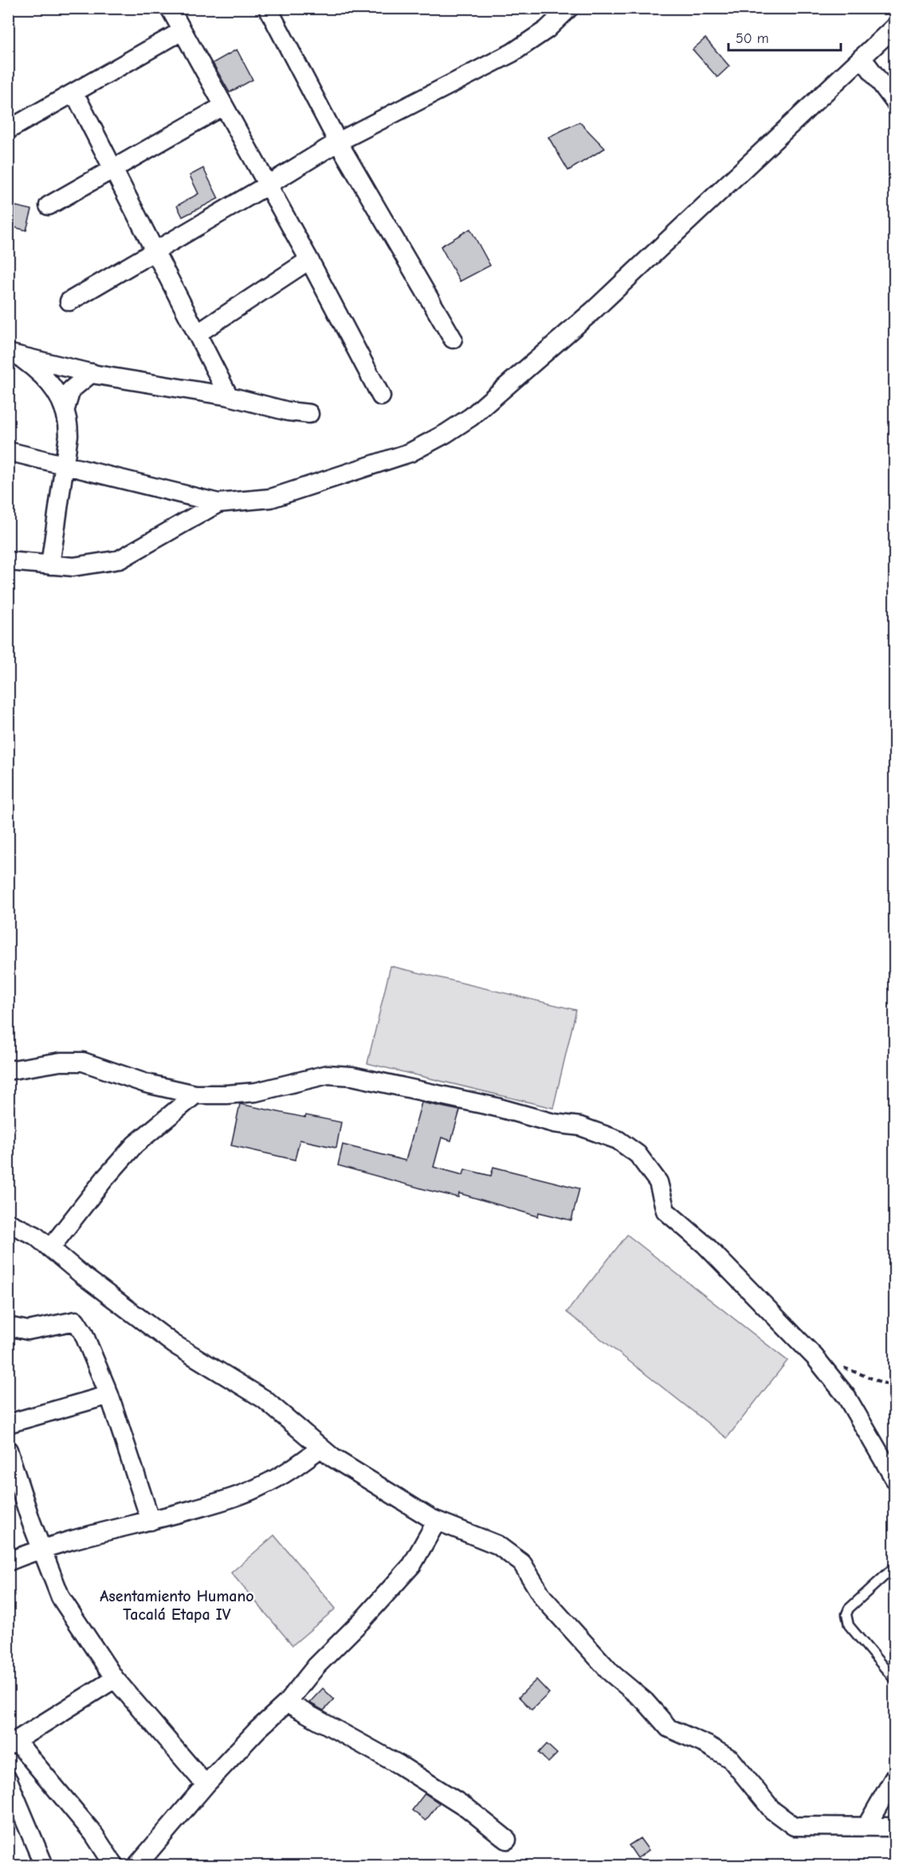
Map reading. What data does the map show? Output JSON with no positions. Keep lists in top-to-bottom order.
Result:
{
  "districts": ["Asentamiento Humano Tacalá Etapa IV"],
  "scale_bar": "50 m"
}
